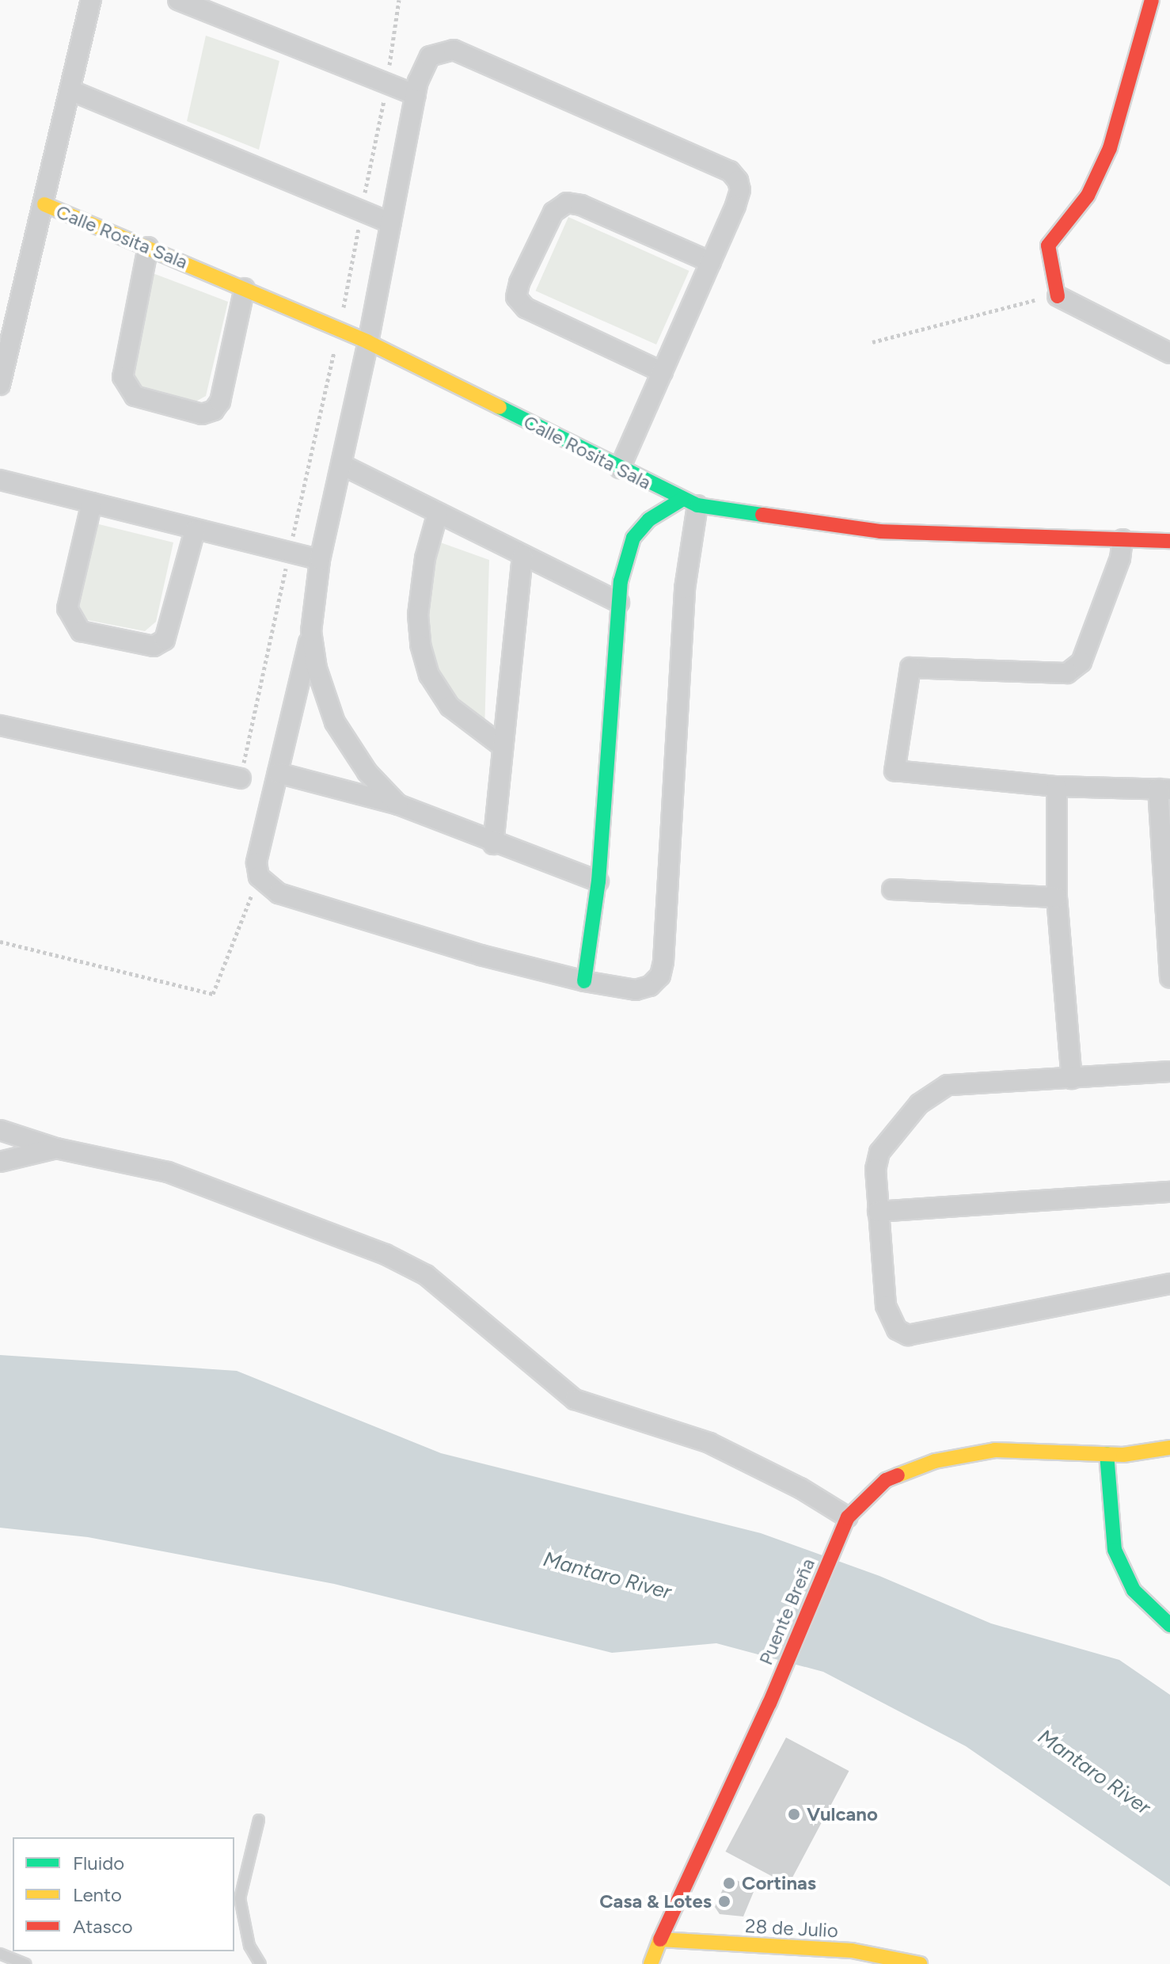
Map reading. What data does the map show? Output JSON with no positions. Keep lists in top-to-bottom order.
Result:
{
  "streets": {
    "main road": ["Calle Rosita Sala", "Puente Breña", "28 de Julio"]
  },
  "crossings": [
    ["Puente Breña", "28 de Julio"]
  ],
  "water": ["Mantaro River"],
  "places": ["Vulcano", "Cortinas", "Casa & Lotes"],
  "legend": ["Fluido", "Lento", "Atasco"]
}
